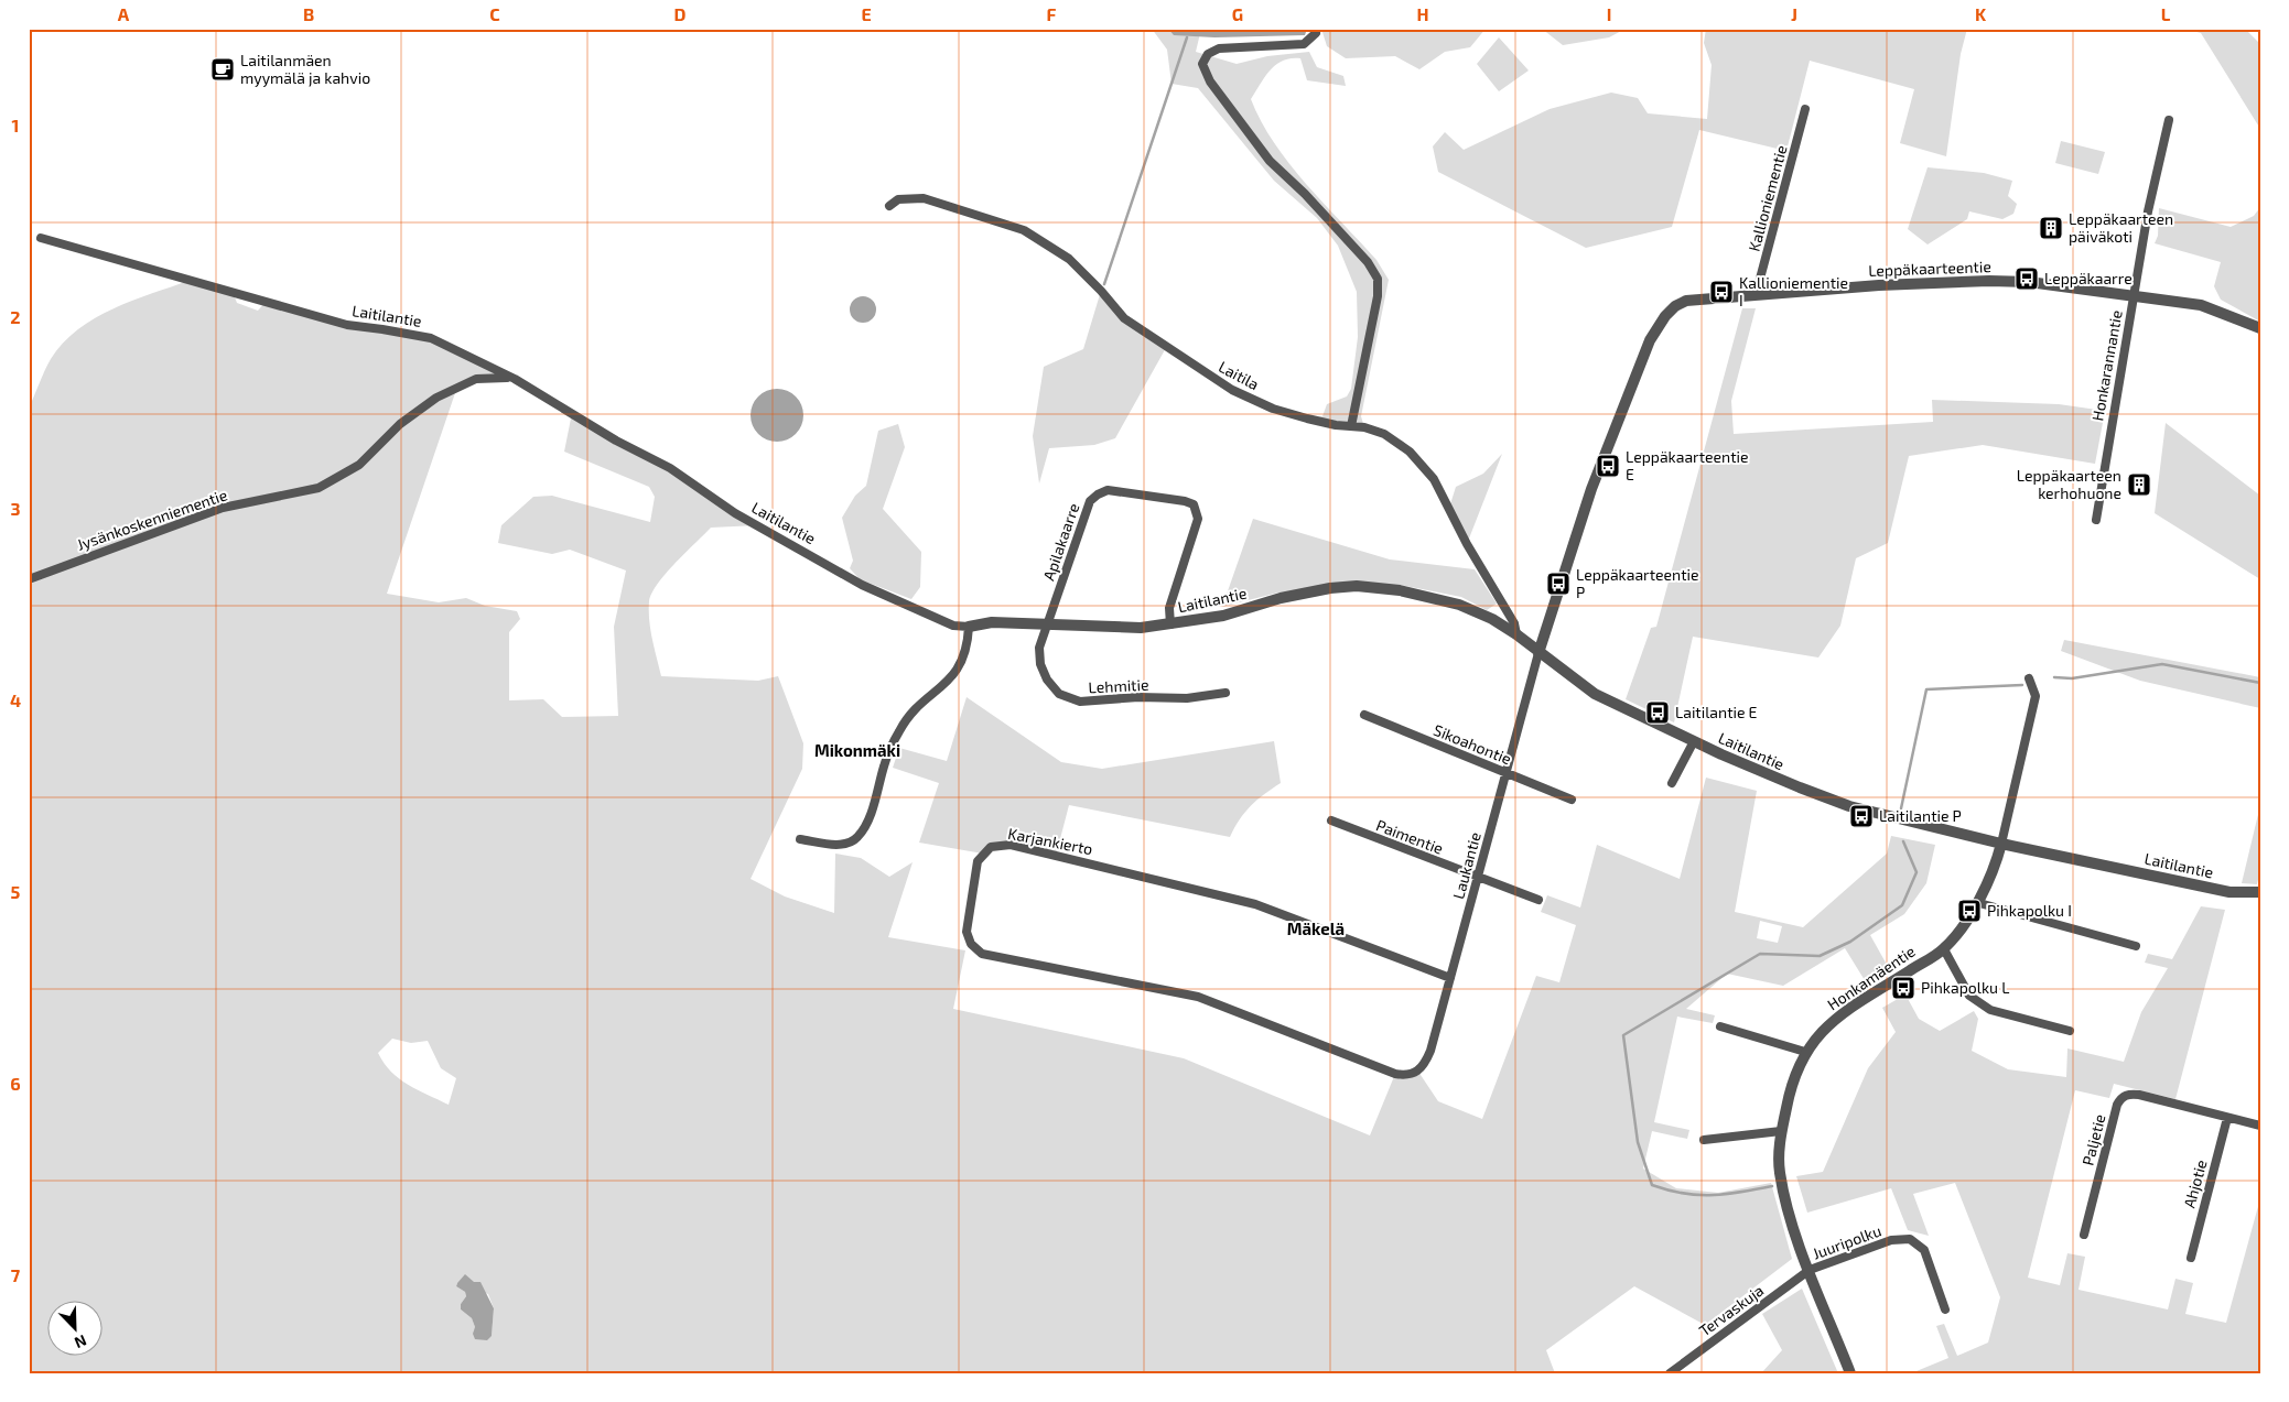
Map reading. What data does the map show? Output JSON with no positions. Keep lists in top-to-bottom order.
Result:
{
  "streets": {
    "street": [
      "Kallioniementie",
      "Leppäkaarteentie",
      "Laitilantie",
      "Honkarannantie",
      "Laitila",
      "Jysänkoskenniementie",
      "Apilakaarre",
      "Lehmitie",
      "Sikoahontie",
      "Paimentie",
      "Karjankierto",
      "Laukantie",
      "Honkamäentie",
      "Paljetie",
      "Ahjotie",
      "Juuripolku",
      "Tervaskuja"
    ]
  },
  "crossings": [
    ["Kallioniementie", "Leppäkaarteentie"],
    ["Leppäkaarteentie", "Laitilantie"],
    ["Leppäkaarteentie", "Honkarannantie"],
    ["Leppäkaarteentie", "Laukantie"],
    ["Laitilantie", "Laitila"],
    ["Laitilantie", "Jysänkoskenniementie"],
    ["Laitilantie", "Apilakaarre"],
    ["Laitilantie", "Lehmitie"],
    ["Laitilantie", "Laukantie"],
    ["Laitilantie", "Honkamäentie"],
    ["Apilakaarre", "Lehmitie"],
    ["Sikoahontie", "Laukantie"],
    ["Paimentie", "Laukantie"],
    ["Karjankierto", "Laukantie"],
    ["Honkamäentie", "Juuripolku"],
    ["Honkamäentie", "Tervaskuja"],
    ["Paljetie", "Ahjotie"],
    ["Juuripolku", "Tervaskuja"]
  ],
  "districts": ["Mikonmäki", "Mäkelä"],
  "places": {
    "cafe": ["Laitilanmäen myymälä ja kahvio"],
    "building": ["Leppäkaarteen päiväkoti", "Leppäkaarteen kerhohuone"],
    "bus stop": [
      "Leppäkaarre",
      "Kallioniementie I",
      "Leppäkaarteentie E",
      "Leppäkaarteentie P",
      "Laitilantie E",
      "Laitilantie P",
      "Pihkapolku I",
      "Pihkapolku L"
    ]
  },
  "north": "bottom right",
  "grid": {
    "columns": [
      "A",
      "B",
      "C",
      "D",
      "E",
      "F",
      "G",
      "H",
      "I",
      "J",
      "K",
      "L"
    ],
    "rows": [
      "1",
      "2",
      "3",
      "4",
      "5",
      "6",
      "7"
    ]
  }
}
